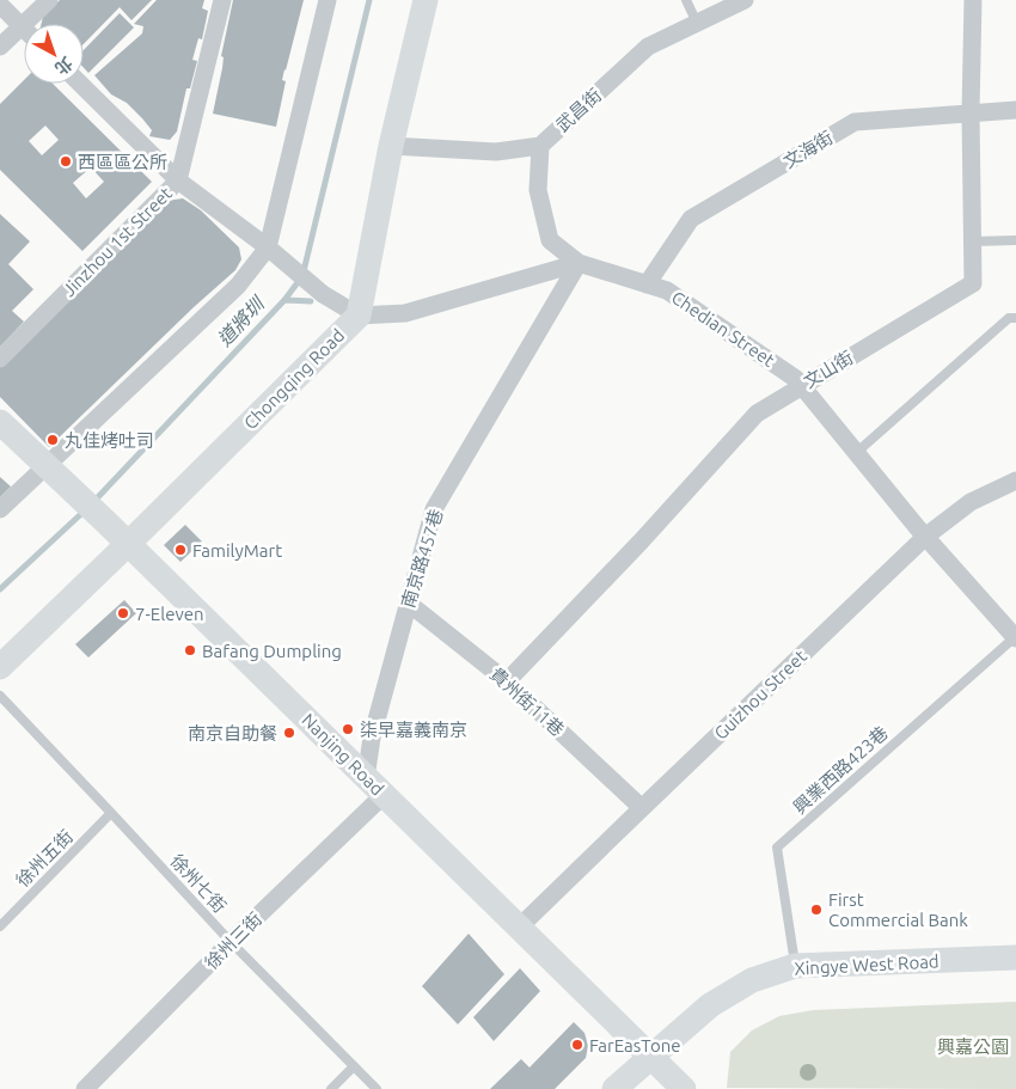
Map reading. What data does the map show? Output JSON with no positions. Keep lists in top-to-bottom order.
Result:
{
  "streets": {
    "street": [
      "武昌街",
      "文海街",
      "Jinzhou 1st Street",
      "Chedian Street",
      "文山街",
      "Chongqing Road",
      "南京路457巷",
      "Guizhou Street",
      "貴州街11巷",
      "Nanjing Road",
      "徐州三街",
      "Xingye West Road"
    ],
    "lane": ["興業西路423巷", "徐州五街", "徐州七街"]
  },
  "crossings": [
    ["武昌街", "Chongqing Road"],
    ["文海街", "Chedian Street"],
    ["文海街", "文山街"],
    ["Chedian Street", "文山街"],
    ["Chedian Street", "南京路457巷"],
    ["Chedian Street", "Guizhou Street"],
    ["Chedian Street", "興業西路423巷"],
    ["文山街", "貴州街11巷"],
    ["Chongqing Road", "Nanjing Road"],
    ["南京路457巷", "貴州街11巷"],
    ["南京路457巷", "Nanjing Road"],
    ["南京路457巷", "徐州三街"],
    ["Guizhou Street", "貴州街11巷"],
    ["Guizhou Street", "Nanjing Road"],
    ["Nanjing Road", "徐州三街"],
    ["Nanjing Road", "Xingye West Road"],
    ["興業西路423巷", "Xingye West Road"],
    ["徐州五街", "徐州七街"],
    ["徐州七街", "徐州三街"]
  ],
  "water": ["道將圳"],
  "parks": ["興嘉公園"],
  "places": [
    "西區區公所",
    "丸佳烤吐司",
    "FamilyMart",
    "7-Eleven",
    "Bafang Dumpling",
    "柒早嘉義南京",
    "南京自助餐",
    "First Commercial Bank",
    "FarEasTone"
  ],
  "north": "bottom right"
}
